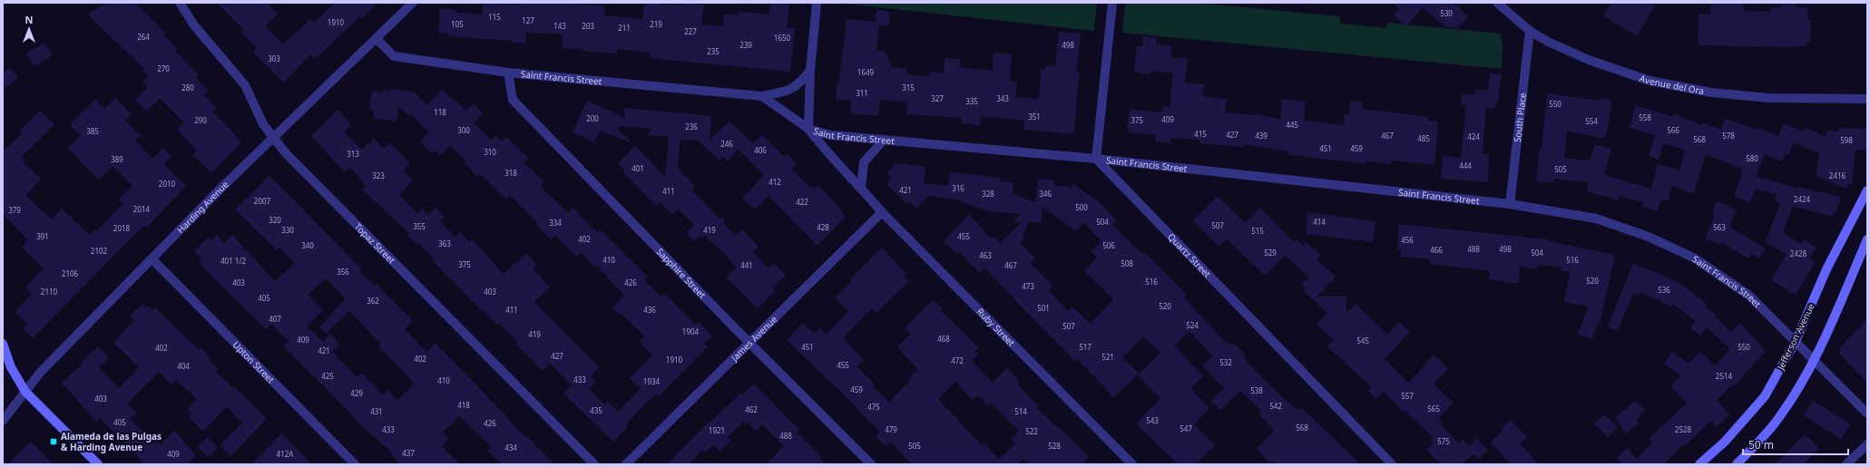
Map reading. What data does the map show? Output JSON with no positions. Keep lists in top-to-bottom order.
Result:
{
  "streets": {
    "main road": ["Jefferson Avenue"],
    "street": [
      "Saint Francis Street",
      "Avenue del Ora",
      "South Place",
      "Harding Avenue",
      "Topaz Street",
      "Quartz Street",
      "Sapphire Street",
      "Ruby Street",
      "James Avenue",
      "Upton Street"
    ]
  },
  "crossings": [
    ["Saint Francis Street", "South Place"],
    ["Saint Francis Street", "Harding Avenue"],
    ["Saint Francis Street", "Quartz Street"],
    ["Saint Francis Street", "Sapphire Street"],
    ["Saint Francis Street", "Ruby Street"],
    ["Saint Francis Street", "Jefferson Avenue"],
    ["Avenue del Ora", "South Place"],
    ["Harding Avenue", "Topaz Street"],
    ["Harding Avenue", "Upton Street"],
    ["Sapphire Street", "James Avenue"],
    ["Ruby Street", "James Avenue"]
  ],
  "places": {
    "transit": ["Alameda de las Pulgas & Harding Avenue"]
  },
  "house_numbers": [
    "530",
    "115",
    "127",
    "1910",
    "105",
    "219",
    "143",
    "203",
    "211",
    "227",
    "264",
    "1650",
    "239",
    "498",
    "235",
    "303",
    "270",
    "1649",
    "280",
    "315",
    "311",
    "327",
    "343",
    "335",
    "550",
    "118",
    "351",
    "558",
    "200",
    "409",
    "290",
    "375",
    "554",
    "445",
    "236",
    "300",
    "566",
    "385",
    "415",
    "427",
    "439",
    "467",
    "578",
    "424",
    "485",
    "568",
    "598",
    "246",
    "451",
    "459",
    "406",
    "310",
    "313",
    "580",
    "389",
    "444",
    "401",
    "505",
    "318",
    "323",
    "2416",
    "412",
    "2010",
    "316",
    "421",
    "411",
    "328",
    "346",
    "2424",
    "2007",
    "422",
    "500",
    "2014",
    "379",
    "320",
    "504",
    "414",
    "334",
    "507",
    "355",
    "428",
    "563",
    "2018",
    "330",
    "419",
    "515",
    "391",
    "455",
    "402",
    "456",
    "363",
    "340",
    "506",
    "488",
    "498",
    "466",
    "2102",
    "529",
    "504",
    "2428",
    "463",
    "410",
    "516",
    "401 1/2",
    "508",
    "375",
    "441",
    "467",
    "356",
    "2106",
    "520",
    "516",
    "403",
    "426",
    "473",
    "536",
    "2110",
    "403",
    "405",
    "362",
    "520",
    "501",
    "411",
    "436",
    "407",
    "524",
    "507",
    "1904",
    "419",
    "468",
    "409",
    "545",
    "451",
    "517",
    "550",
    "402",
    "421",
    "427",
    "521",
    "402",
    "1910",
    "472",
    "532",
    "455",
    "404",
    "425",
    "2514",
    "433",
    "410",
    "1934",
    "459",
    "538",
    "429",
    "557",
    "403",
    "418",
    "542",
    "475",
    "565",
    "462",
    "435",
    "431",
    "514",
    "543",
    "405",
    "426",
    "568",
    "547",
    "433",
    "479",
    "2528",
    "1921",
    "522",
    "488",
    "575",
    "505",
    "528",
    "434",
    "437",
    "409",
    "412A"
  ],
  "scale_bar": "50 m",
  "north": "top"
}
